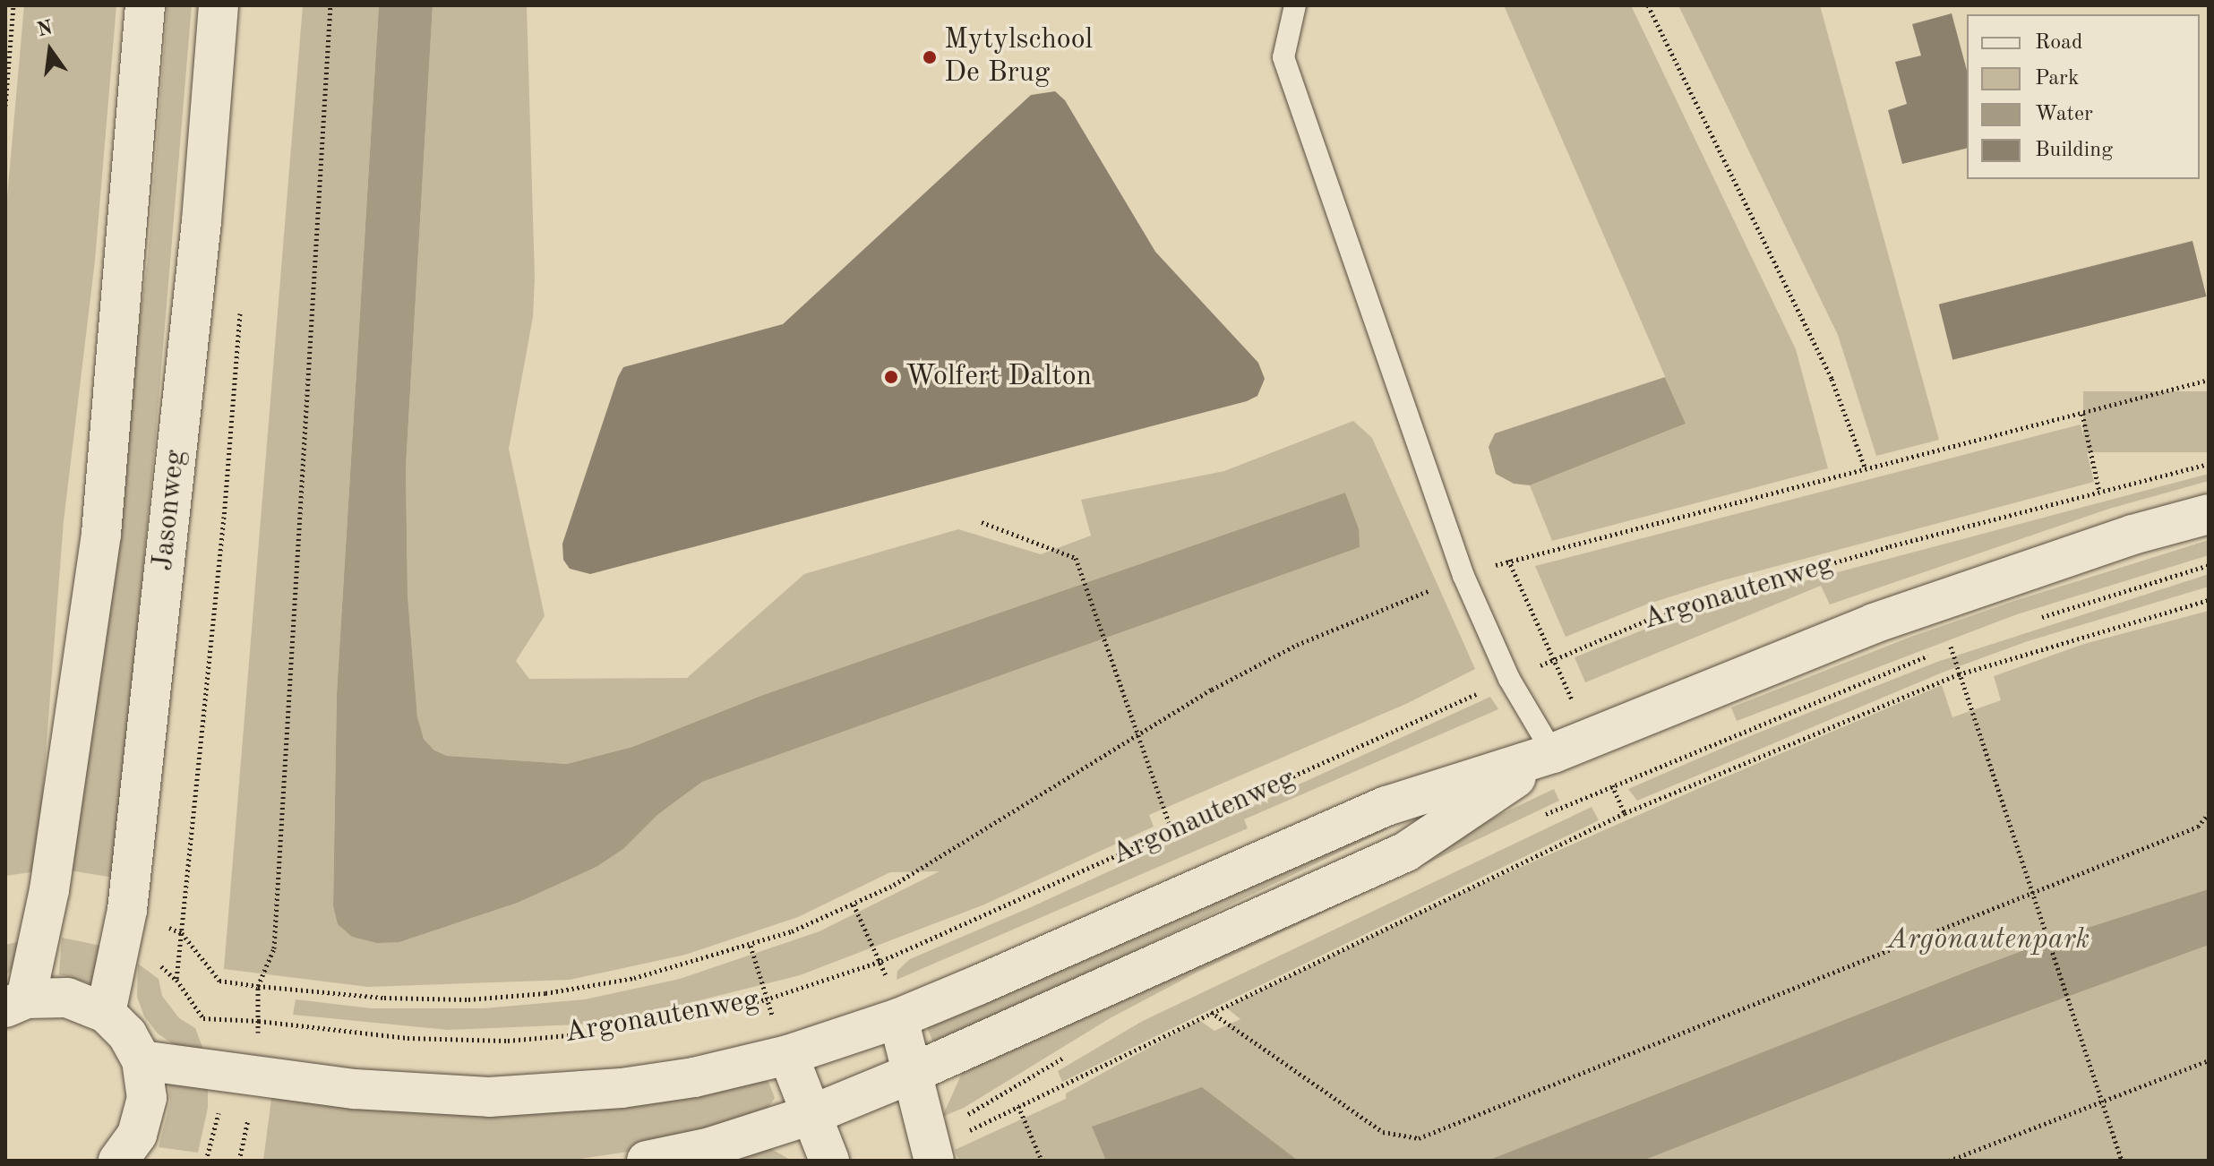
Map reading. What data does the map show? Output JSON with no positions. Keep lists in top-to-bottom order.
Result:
{
  "streets": {
    "street": ["Jasonweg", "Argonautenweg"]
  },
  "parks": ["Argonautenpark"],
  "places": ["Mytylschool De Brug", "Wolfert Dalton"],
  "legend": [
    "Road",
    "Park",
    "Water",
    "Building"
  ],
  "north": "top"
}
